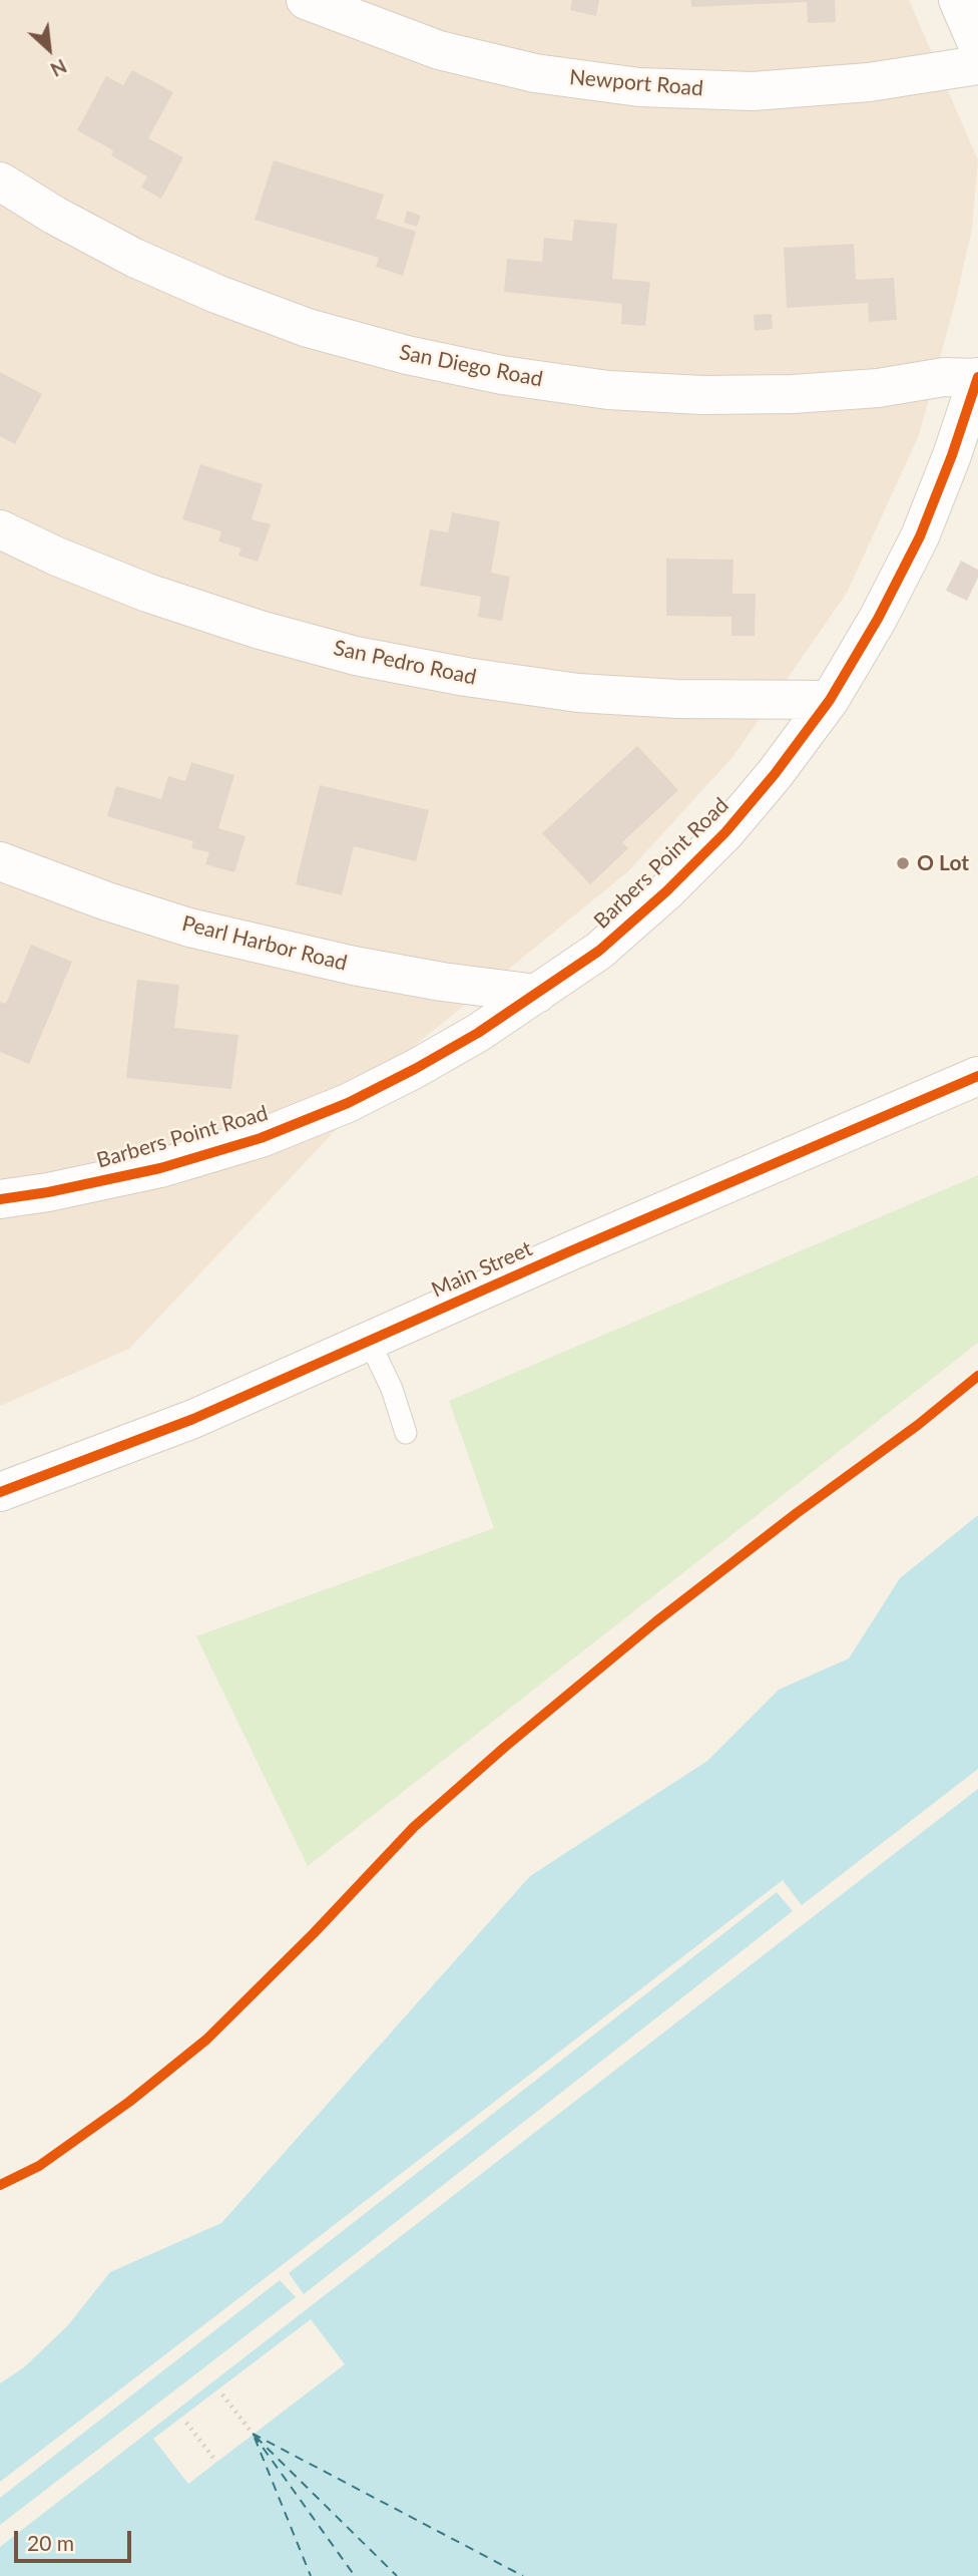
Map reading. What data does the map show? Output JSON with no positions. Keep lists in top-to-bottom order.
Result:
{
  "streets": {
    "street": [
      "Newport Road",
      "San Diego Road",
      "San Pedro Road",
      "Barbers Point Road",
      "Pearl Harbor Road",
      "Main Street"
    ]
  },
  "crossings": [
    ["San Diego Road", "Barbers Point Road"],
    ["San Pedro Road", "Barbers Point Road"],
    ["Barbers Point Road", "Pearl Harbor Road"]
  ],
  "places": ["O Lot"],
  "scale_bar": "20 m",
  "north": "bottom right"
}
